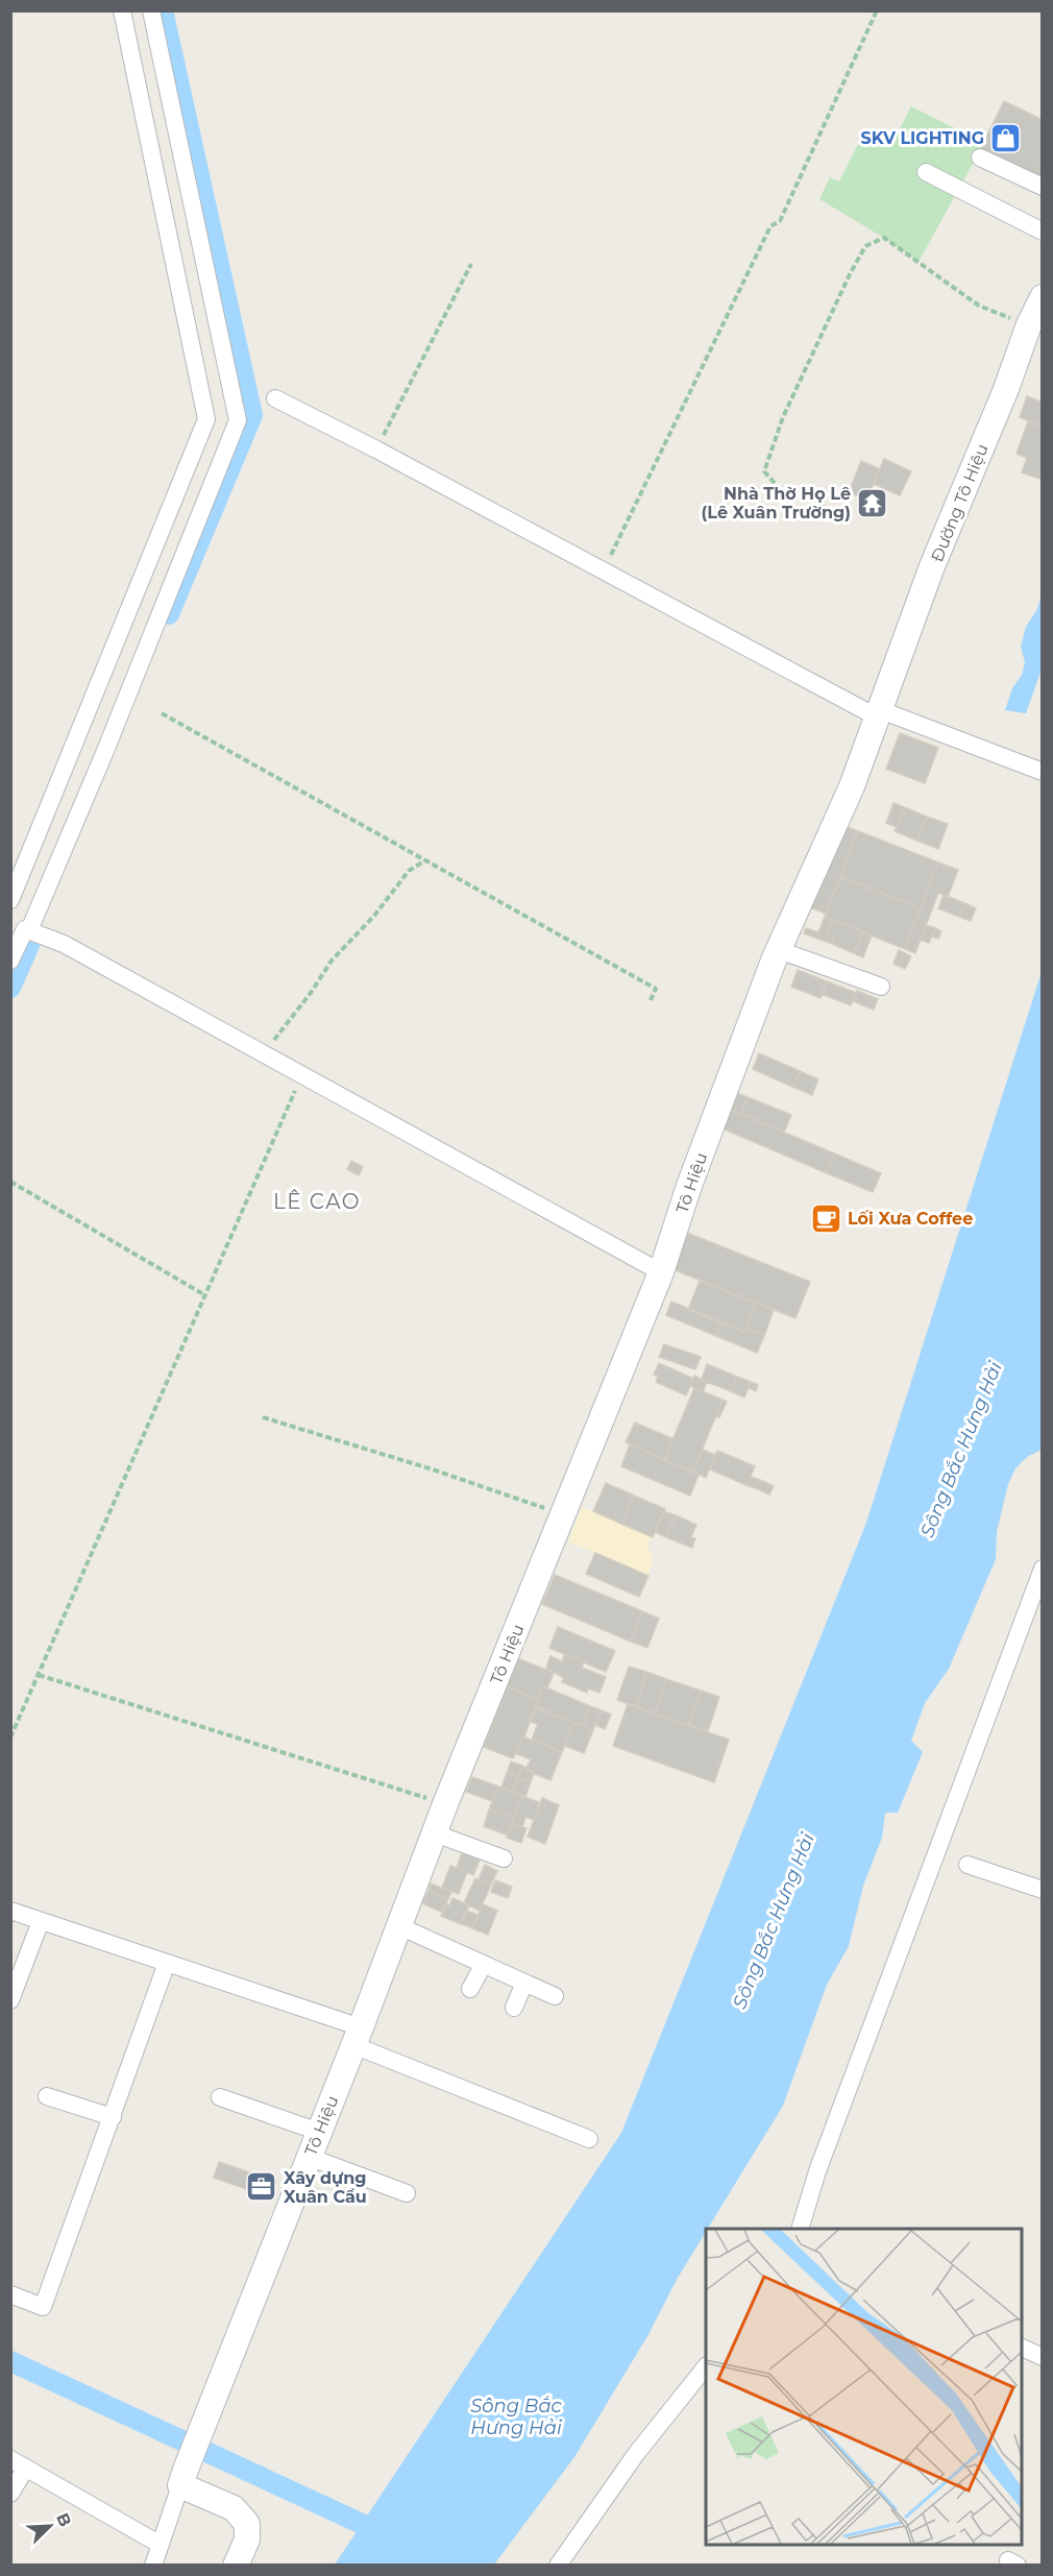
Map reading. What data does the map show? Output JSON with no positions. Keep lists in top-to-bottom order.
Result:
{
  "streets": {
    "main road": ["Đường Tô Hiệu", "Tô Hiệu"]
  },
  "crossings": [
    ["Đường Tô Hiệu", "Tô Hiệu"]
  ],
  "districts": ["LÊ CAO"],
  "water": ["Sông Bắc Hưng Hải"],
  "places": {
    "shop": ["SKV LIGHTING"],
    "temple": ["Nhà Thờ Họ Lê (Lê Xuân Trường)"],
    "cafe": ["Lối Xưa Coffee"],
    "office": ["Xây dựng Xuân Cầu"]
  },
  "north": "top right"
}
